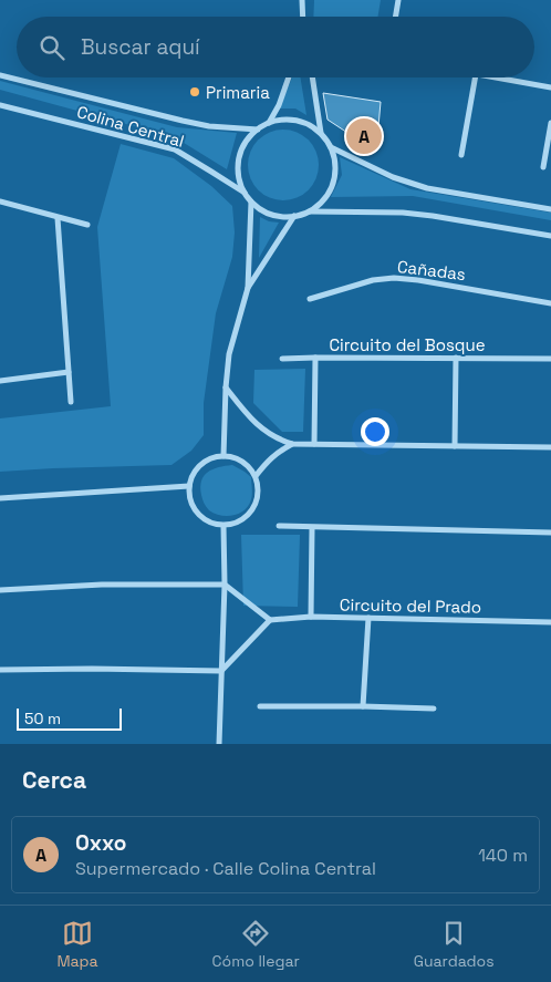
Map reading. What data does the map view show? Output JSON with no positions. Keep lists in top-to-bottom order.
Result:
{
  "streets": {
    "street": [
      "Colina Central",
      "Cañadas",
      "Circuito del Bosque",
      "Circuito del Prado"
    ]
  },
  "places": ["Primaria"],
  "scale_bar": "50 m",
  "page": {
    "search": "Buscar aquí",
    "pins": "A",
    "scale": "50 m",
    "heading": "Cerca",
    "list": [
      {
        "mark": "A",
        "name": "Oxxo",
        "note": "Supermercado · Calle Colina Central",
        "value": "140 m"
      }
    ],
    "nav": ["Mapa", "Cómo llegar", "Guardados"]
  }
}
